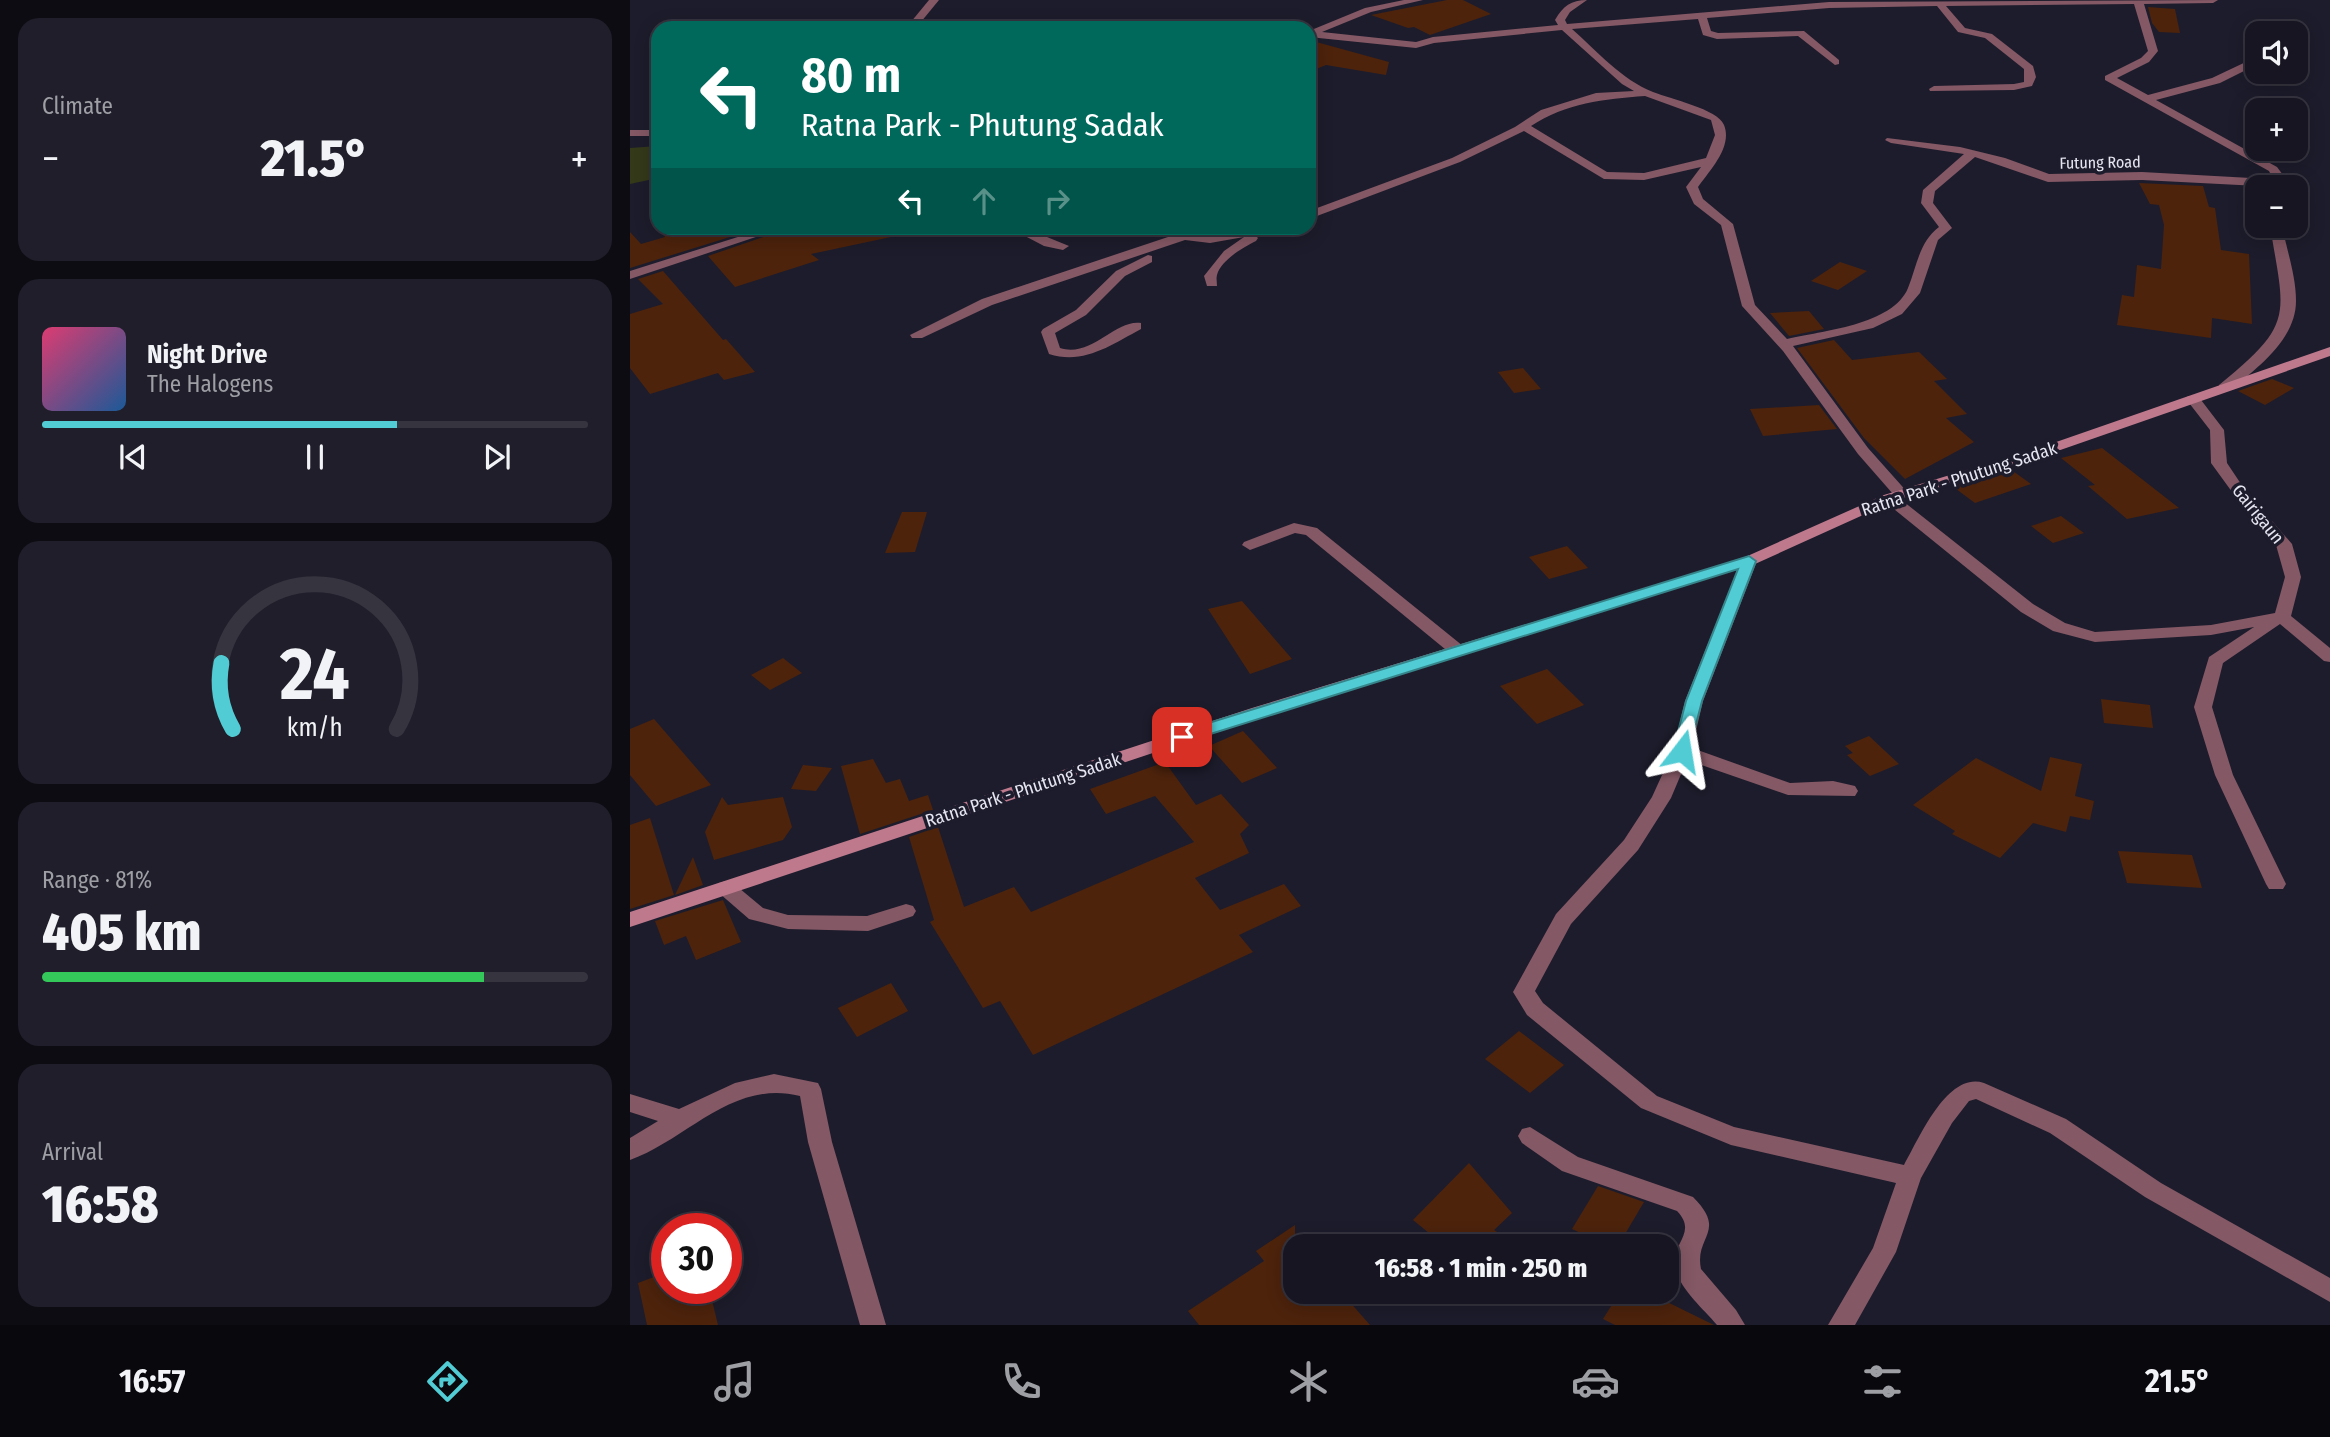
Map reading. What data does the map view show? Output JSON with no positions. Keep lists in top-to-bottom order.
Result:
{
  "streets": {
    "street": ["Futung Road", "Ratna Park - Phutung Sadak", "Gairigaun"]
  },
  "crossings": [
    ["Ratna Park - Phutung Sadak", "Gairigaun"]
  ],
  "page": {
    "tile": [
      "Climate",
      ["Range · 81%", "405 km"],
      ["Arrival", "16:58"]
    ],
    "map_buttons": ["+", "−"],
    "turn": ["80 m", "Ratna Park - Phutung Sadak"],
    "heat": ["−", "21.5°", "+"],
    "song": ["Night Drive", "The Halogens"],
    "limit": "30",
    "trip": "16:58 · 1 min · 250 m",
    "tabs": ["16:57", "21.5°"],
    "gauge": ["24", "km/h"]
  }
}
